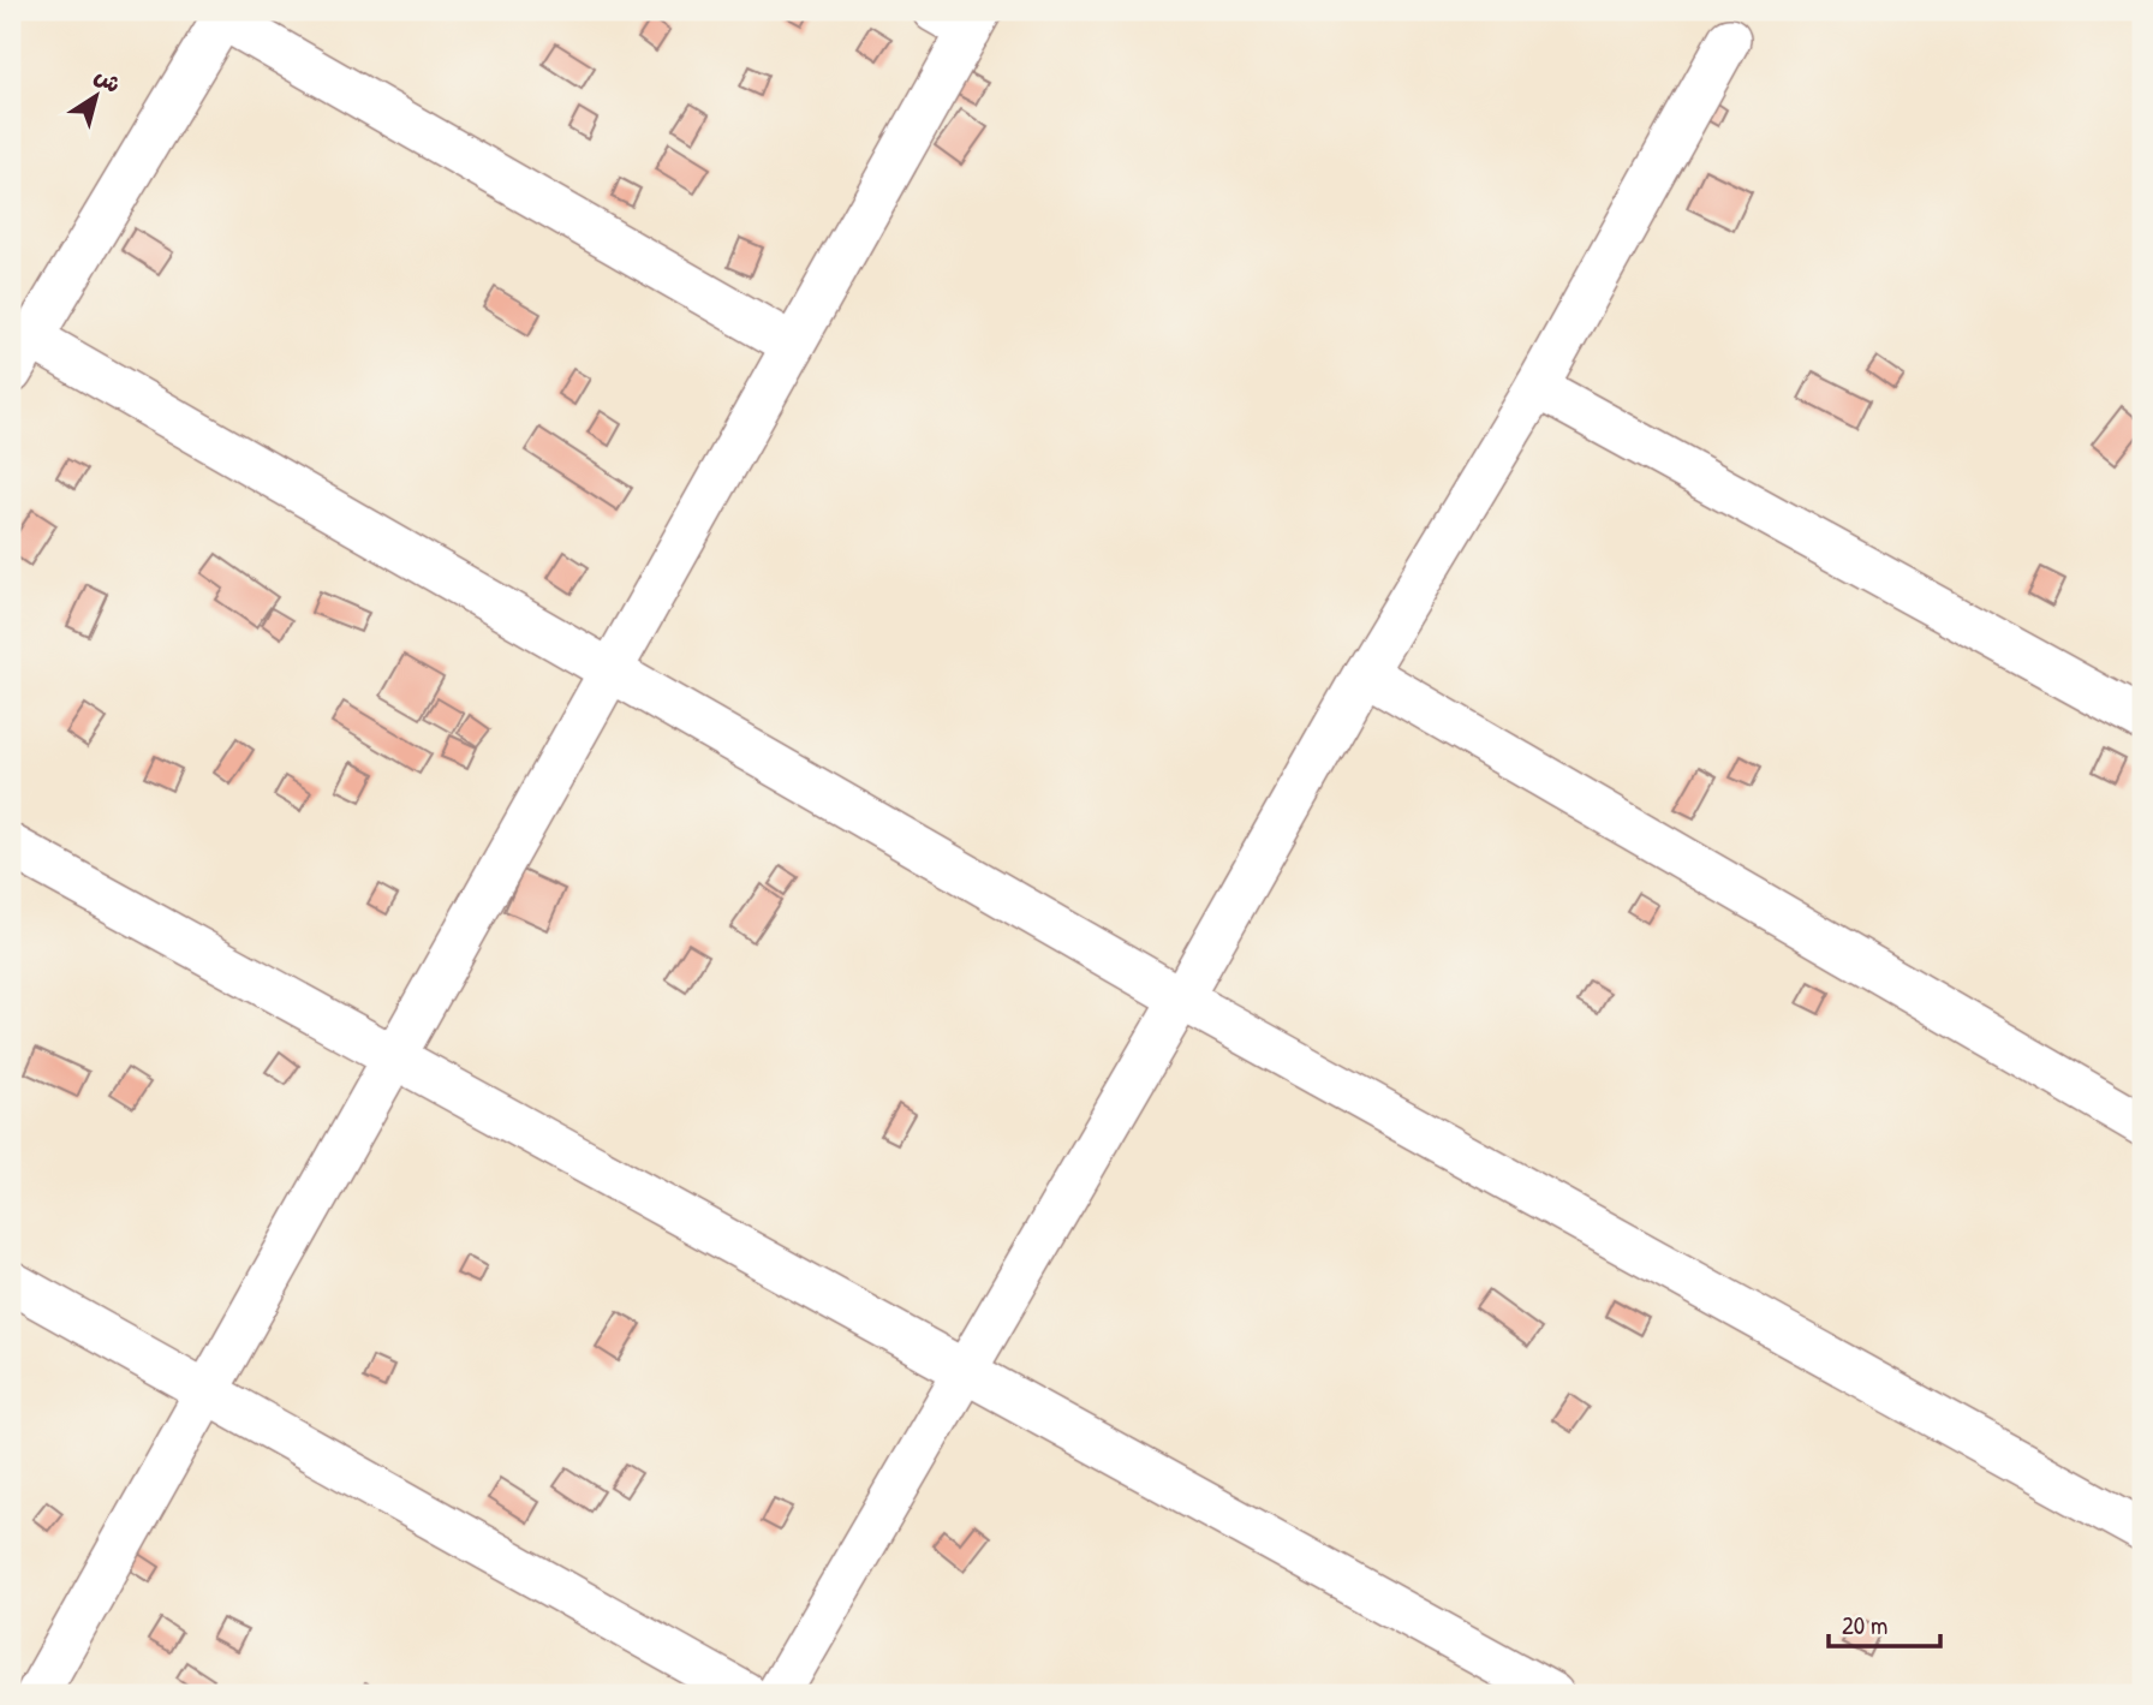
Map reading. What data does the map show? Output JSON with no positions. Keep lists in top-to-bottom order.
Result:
{
  "scale_bar": "20 m",
  "north": "top right"
}
